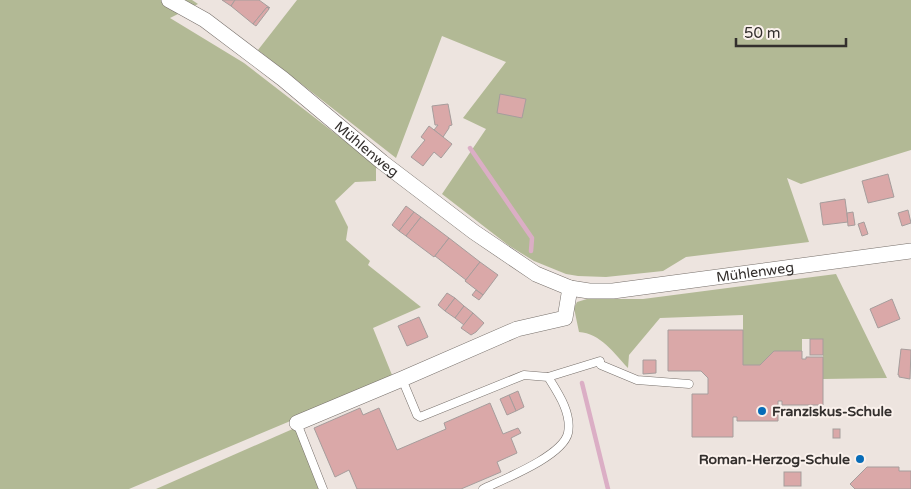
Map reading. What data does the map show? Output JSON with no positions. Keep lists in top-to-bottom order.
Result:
{
  "streets": {
    "street": ["Mühlenweg"]
  },
  "places": ["Franziskus-Schule", "Roman-Herzog-Schule"],
  "scale_bar": "50 m"
}
